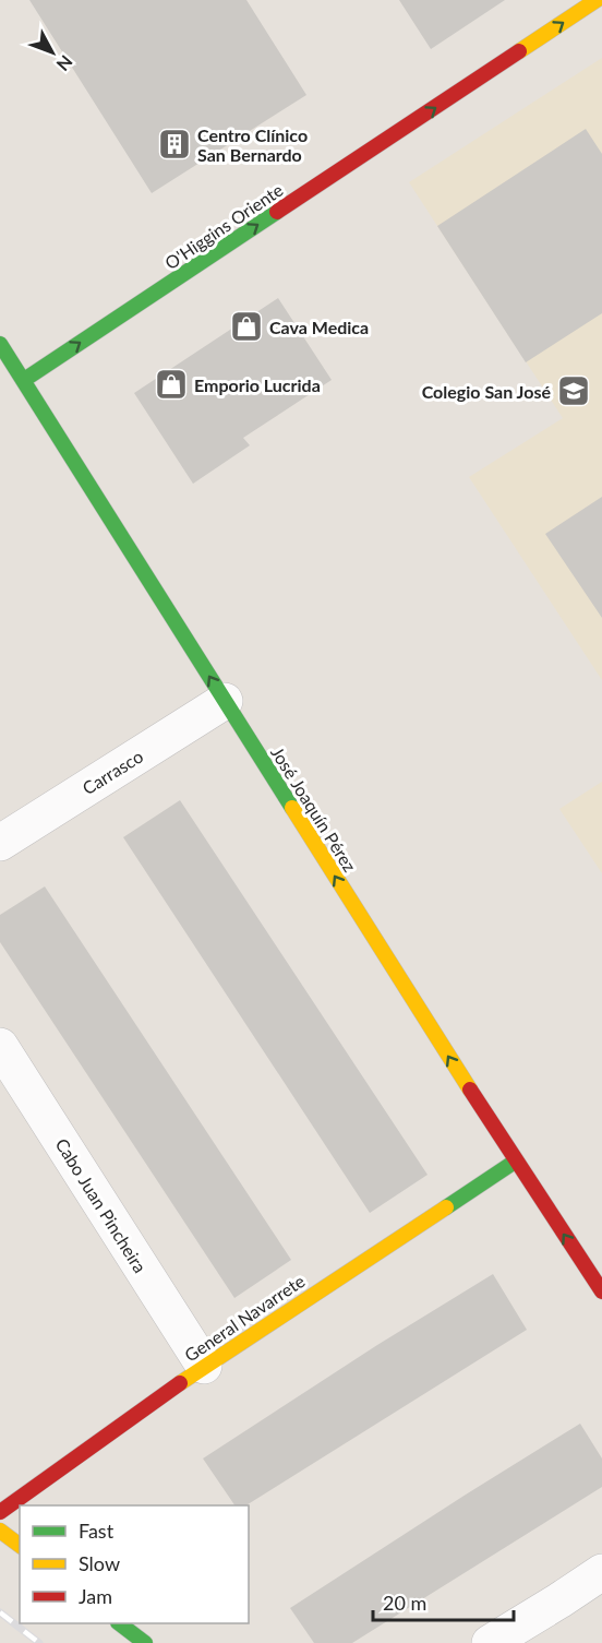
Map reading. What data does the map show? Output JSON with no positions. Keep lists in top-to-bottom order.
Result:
{
  "streets": {
    "street": [
      "O'Higgins Oriente",
      "Carrasco",
      "José Joaquín Pérez",
      "Cabo Juan Pincheira",
      "General Navarrete"
    ]
  },
  "crossings": [
    ["O'Higgins Oriente", "José Joaquín Pérez"],
    ["Carrasco", "José Joaquín Pérez"],
    ["José Joaquín Pérez", "General Navarrete"],
    ["Cabo Juan Pincheira", "General Navarrete"]
  ],
  "one_way": ["O'Higgins Oriente", "José Joaquín Pérez"],
  "places": {
    "building": ["Centro Clínico San Bernardo"],
    "shop": ["Cava Medica", "Emporio Lucrida"],
    "school or university": ["Colegio San José"]
  },
  "legend": ["Fast", "Slow", "Jam"],
  "scale_bar": "20 m",
  "north": "bottom right"
}
